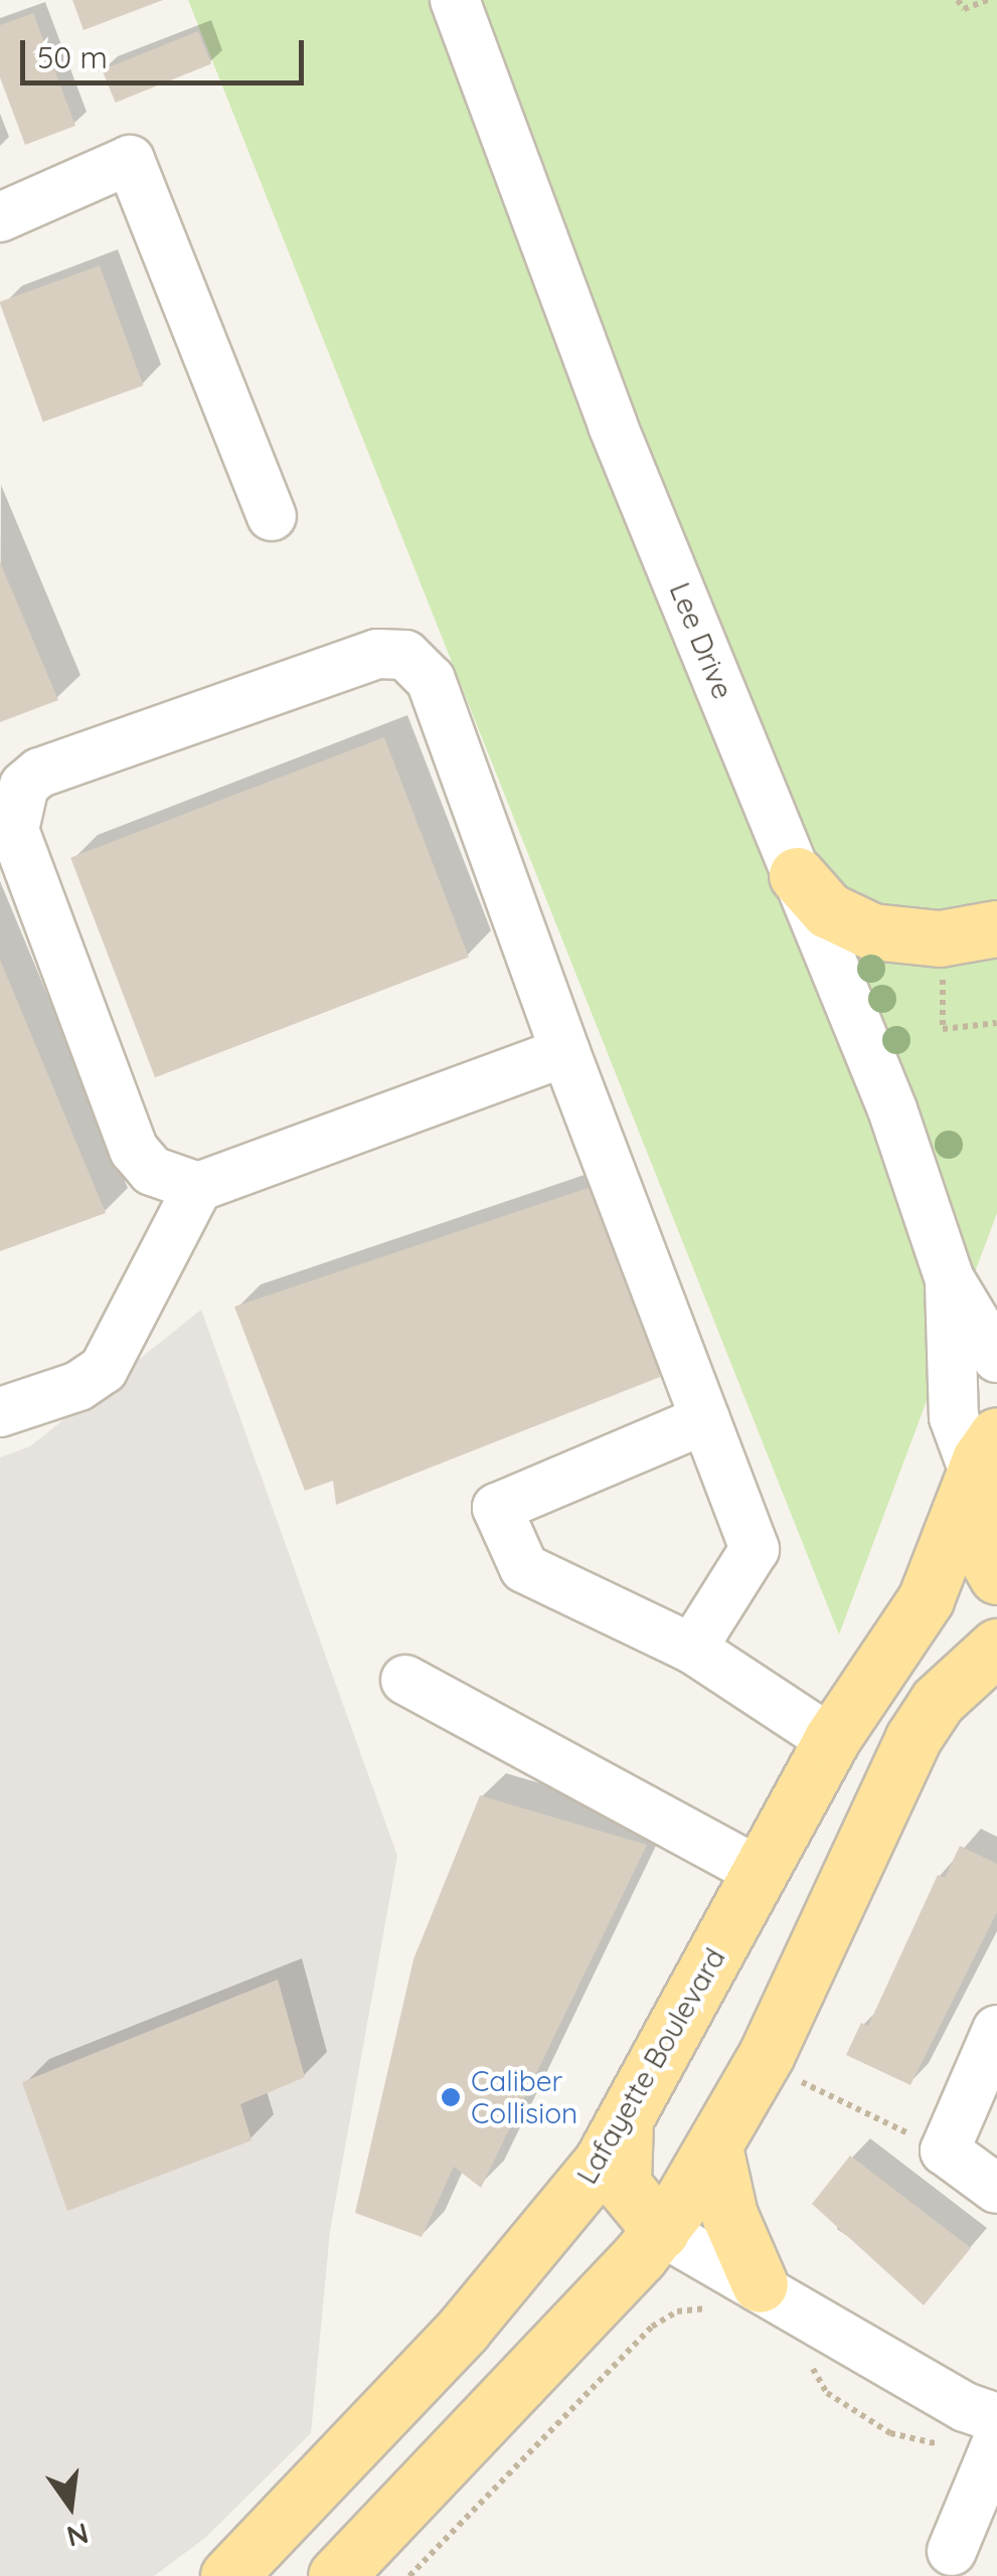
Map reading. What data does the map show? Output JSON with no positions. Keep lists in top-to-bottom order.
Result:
{
  "streets": {
    "main road": ["Lafayette Boulevard"],
    "street": ["Lee Drive"]
  },
  "places": ["Caliber Collision"],
  "scale_bar": "50 m",
  "north": "bottom"
}
